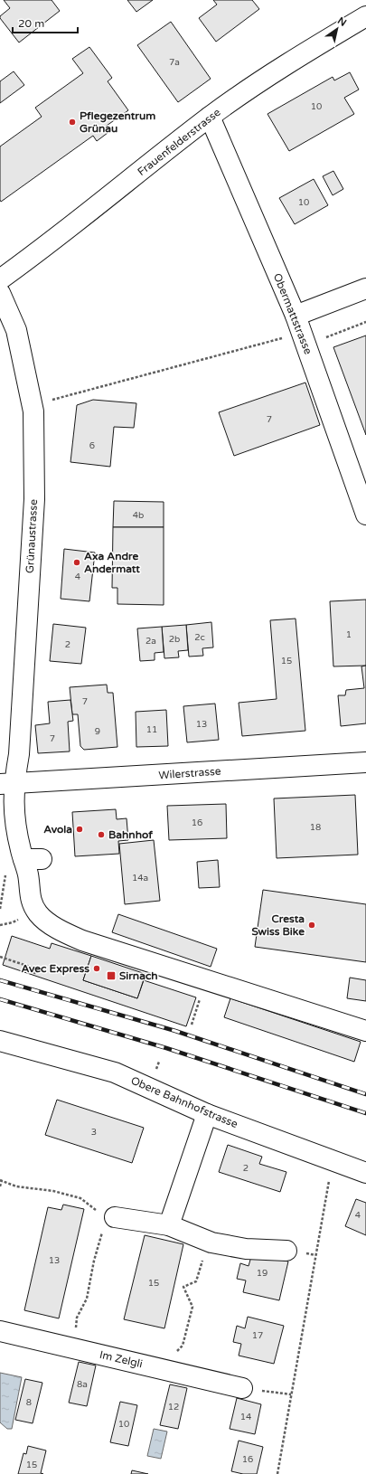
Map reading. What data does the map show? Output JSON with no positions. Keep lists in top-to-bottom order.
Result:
{
  "streets": {
    "street": [
      "Frauenfelderstrasse",
      "Obermattstrasse",
      "Grünaustrasse",
      "Wilerstrasse",
      "Obere Bahnhofstrasse",
      "Im Zelgli"
    ]
  },
  "crossings": [
    ["Frauenfelderstrasse", "Obermattstrasse"],
    ["Grünaustrasse", "Wilerstrasse"]
  ],
  "places": {
    "other": [
      "Pflegezentrum Grünau",
      "Axa Andre Andermatt",
      "Avola",
      "Bahnhof",
      "Cresta Swiss Bike",
      "Avec Express"
    ],
    "transit": ["Sirnach"]
  },
  "house_numbers": [
    "7a",
    "10",
    "10",
    "7",
    "6",
    "4b",
    "4",
    "1",
    "2c",
    "2b",
    "2a",
    "2",
    "15",
    "7",
    "13",
    "11",
    "9",
    "7",
    "16",
    "18",
    "14a",
    "3",
    "2",
    "4",
    "13",
    "19",
    "15",
    "17",
    "8a",
    "8",
    "12",
    "14",
    "10",
    "16",
    "15"
  ],
  "scale_bar": "20 m",
  "north": "top right"
}
